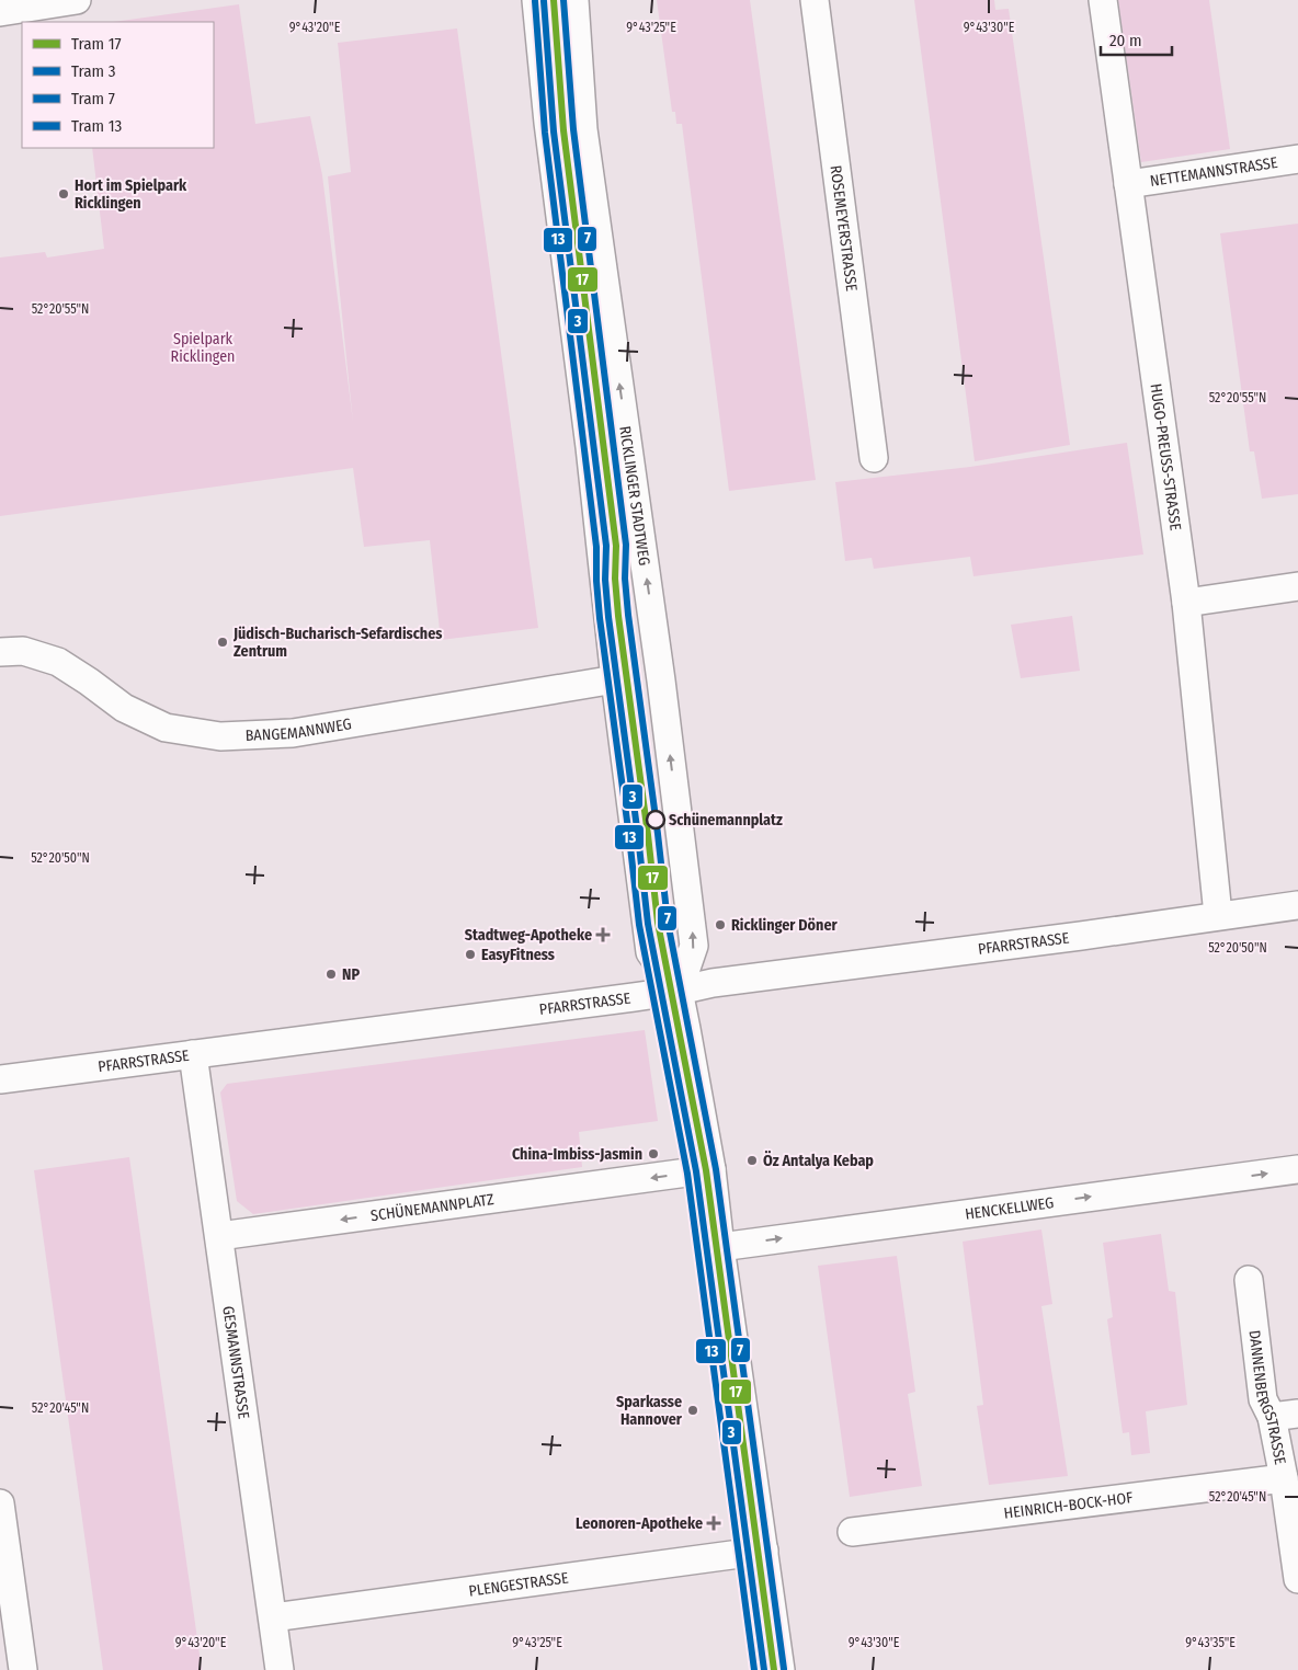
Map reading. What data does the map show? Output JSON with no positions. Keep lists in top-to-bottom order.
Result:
{
  "streets": {
    "street": [
      "NETTEMANNSTRASSE",
      "ROSEMEYERSTRASSE",
      "HUGO-PREUSS-STRASSE",
      "RICKLINGER STADTWEG",
      "BANGEMANNWEG",
      "PFARRSTRASSE",
      "SCHÜNEMANNPLATZ",
      "HENCKELLWEG",
      "GESMANNSTRASSE",
      "DANNENBERGSTRASSE",
      "HEINRICH-BOCK-HOF",
      "PLENGESTRASSE"
    ]
  },
  "crossings": [
    ["NETTEMANNSTRASSE", "HUGO-PREUSS-STRASSE"],
    ["HUGO-PREUSS-STRASSE", "PFARRSTRASSE"],
    ["RICKLINGER STADTWEG", "BANGEMANNWEG"],
    ["RICKLINGER STADTWEG", "PFARRSTRASSE"],
    ["RICKLINGER STADTWEG", "SCHÜNEMANNPLATZ"],
    ["RICKLINGER STADTWEG", "HENCKELLWEG"],
    ["RICKLINGER STADTWEG", "PLENGESTRASSE"],
    ["PFARRSTRASSE", "GESMANNSTRASSE"],
    ["SCHÜNEMANNPLATZ", "GESMANNSTRASSE"],
    ["GESMANNSTRASSE", "PLENGESTRASSE"],
    ["DANNENBERGSTRASSE", "HEINRICH-BOCK-HOF"]
  ],
  "one_way": ["SCHÜNEMANNPLATZ", "HENCKELLWEG"],
  "parks": ["Spielpark Ricklingen"],
  "places": {
    "other": [
      "Hort im Spielpark Ricklingen",
      "Jüdisch-Bucharisch-Sefardisches Zentrum",
      "Schünemannplatz",
      "Ricklinger Döner",
      "EasyFitness",
      "NP",
      "China-Imbiss-Jasmin",
      "Öz Antalya Kebap",
      "Sparkasse Hannover"
    ],
    "health": ["Stadtweg-Apotheke", "Leonoren-Apotheke"]
  },
  "lines": [
    "tram line 17",
    "tram line 7",
    "tram line 3",
    "tram line 13"
  ],
  "legend": [
    "Tram 17",
    "Tram 3",
    "Tram 7",
    "Tram 13"
  ],
  "scale_bar": "20 m",
  "coordinates": [
    "9°43'20\"E",
    "9°43'25\"E",
    "9°43'30\"E",
    "52°20'55\"N",
    "52°20'50\"N",
    "52°20'45\"N",
    "9°43'35\"E"
  ]
}
